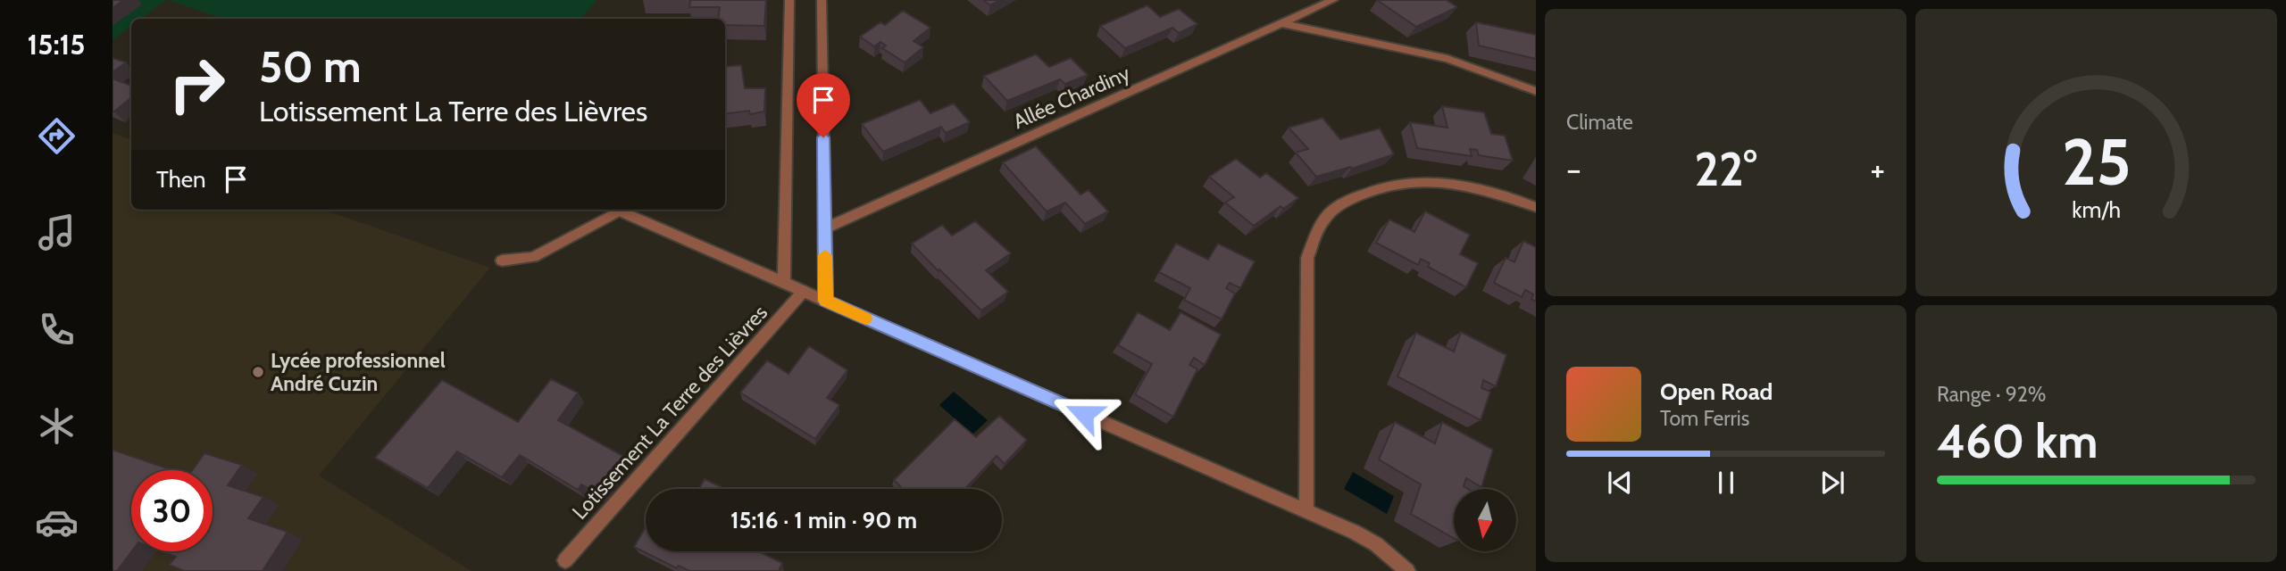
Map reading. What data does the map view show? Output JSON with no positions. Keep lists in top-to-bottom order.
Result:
{
  "streets": {
    "street": ["Allée Chardiny", "Lotissement La Terre des Lièvres"]
  },
  "places": ["Lycée professionnel André Cuzin"],
  "north": "bottom",
  "page": {
    "tabs": "15:15",
    "tile": [
      "Climate",
      ["Range · 92%", "460 km"]
    ],
    "turn": ["50 m", "Lotissement La Terre des Lièvres"],
    "heat": ["−", "22°", "+"],
    "then": "Then",
    "song": ["Open Road", "Tom Ferris"],
    "limit": "30",
    "trip": "15:16 · 1 min · 90 m",
    "gauge": ["25", "km/h"]
  }
}
